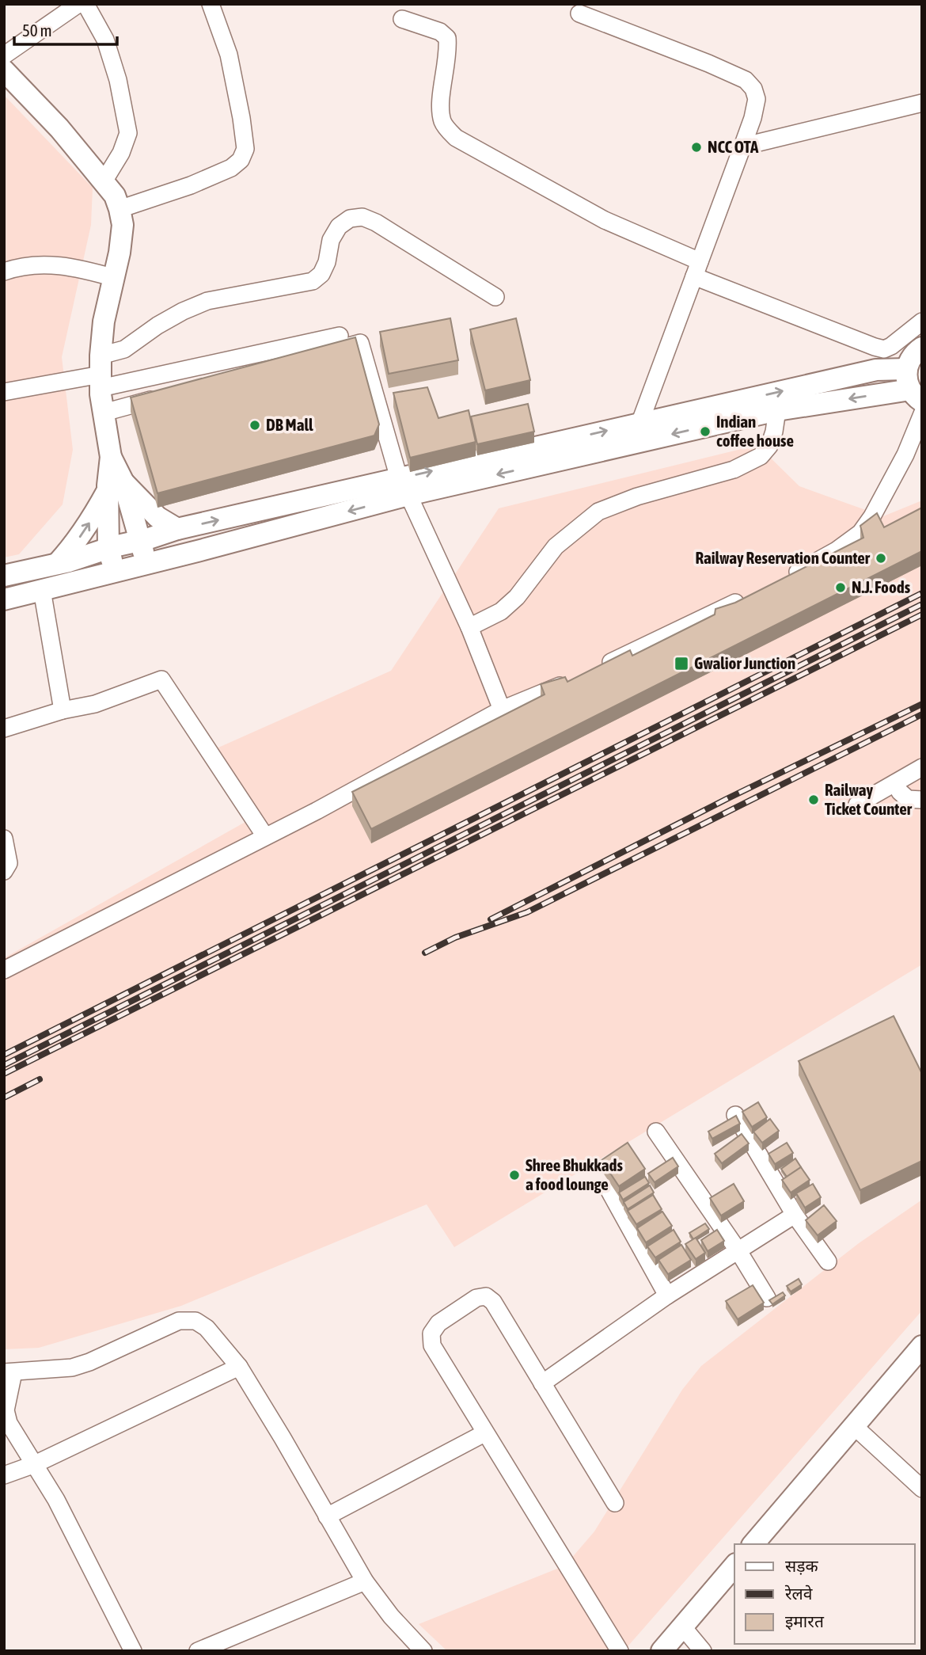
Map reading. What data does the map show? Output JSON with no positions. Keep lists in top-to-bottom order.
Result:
{
  "places": {
    "other": [
      "NCC OTA",
      "DB Mall",
      "Indian coffee house",
      "Railway Reservation Counter",
      "N.J. Foods",
      "Railway Ticket Counter",
      "Shree Bhukkads a food lounge"
    ],
    "transit": ["Gwalior Junction"]
  },
  "legend": ["सड़क", "रेलवे", "इमारत"],
  "scale_bar": "50 m"
}
